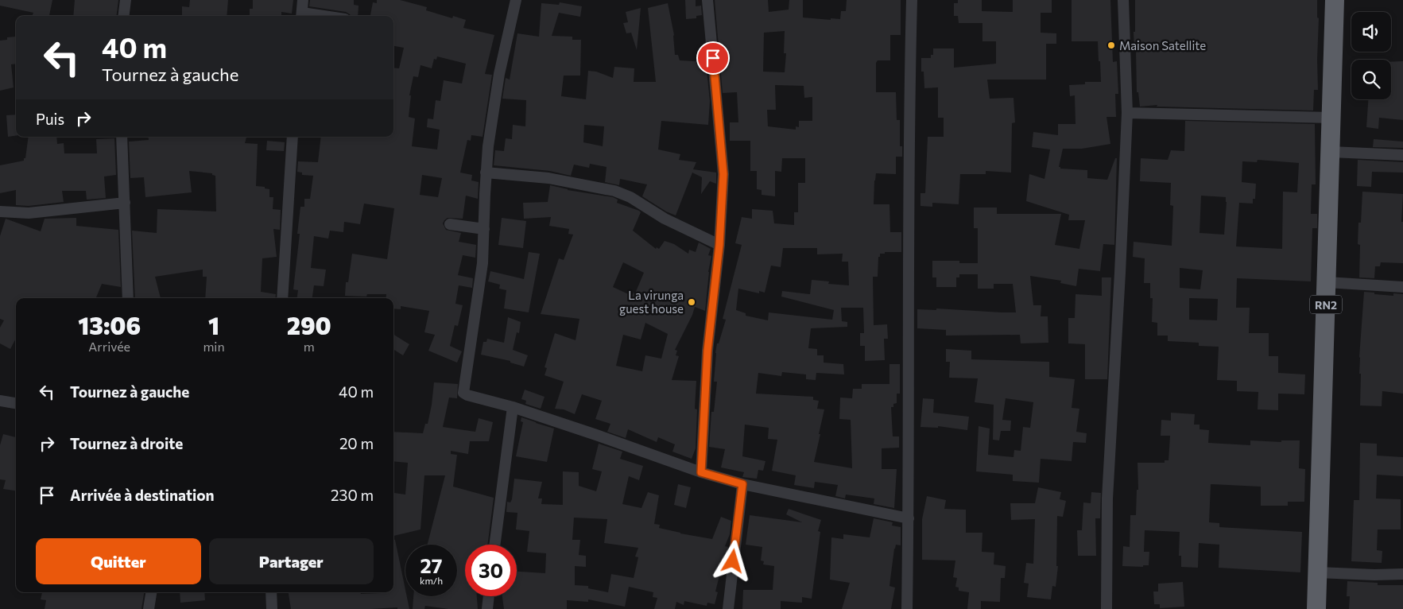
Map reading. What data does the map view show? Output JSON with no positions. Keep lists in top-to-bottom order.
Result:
{
  "streets": {
    "highway": ["RN2"]
  },
  "places": ["Maison Satellite", "La virunga guest house"],
  "page": {
    "turn": ["40 m", "Tournez à gauche"],
    "then": "Puis",
    "eta": [
      "13:06",
      "Arrivée",
      "1",
      "min",
      "290",
      "m"
    ],
    "list": [
      {
        "name": "Tournez à gauche",
        "value": "40 m"
      },
      {
        "name": "Tournez à droite",
        "value": "20 m"
      },
      {
        "name": "Arrivée à destination",
        "value": "230 m"
      }
    ],
    "buttons": ["Quitter", "Partager"],
    "speed": "27 km/h",
    "limit": "30"
  }
}
